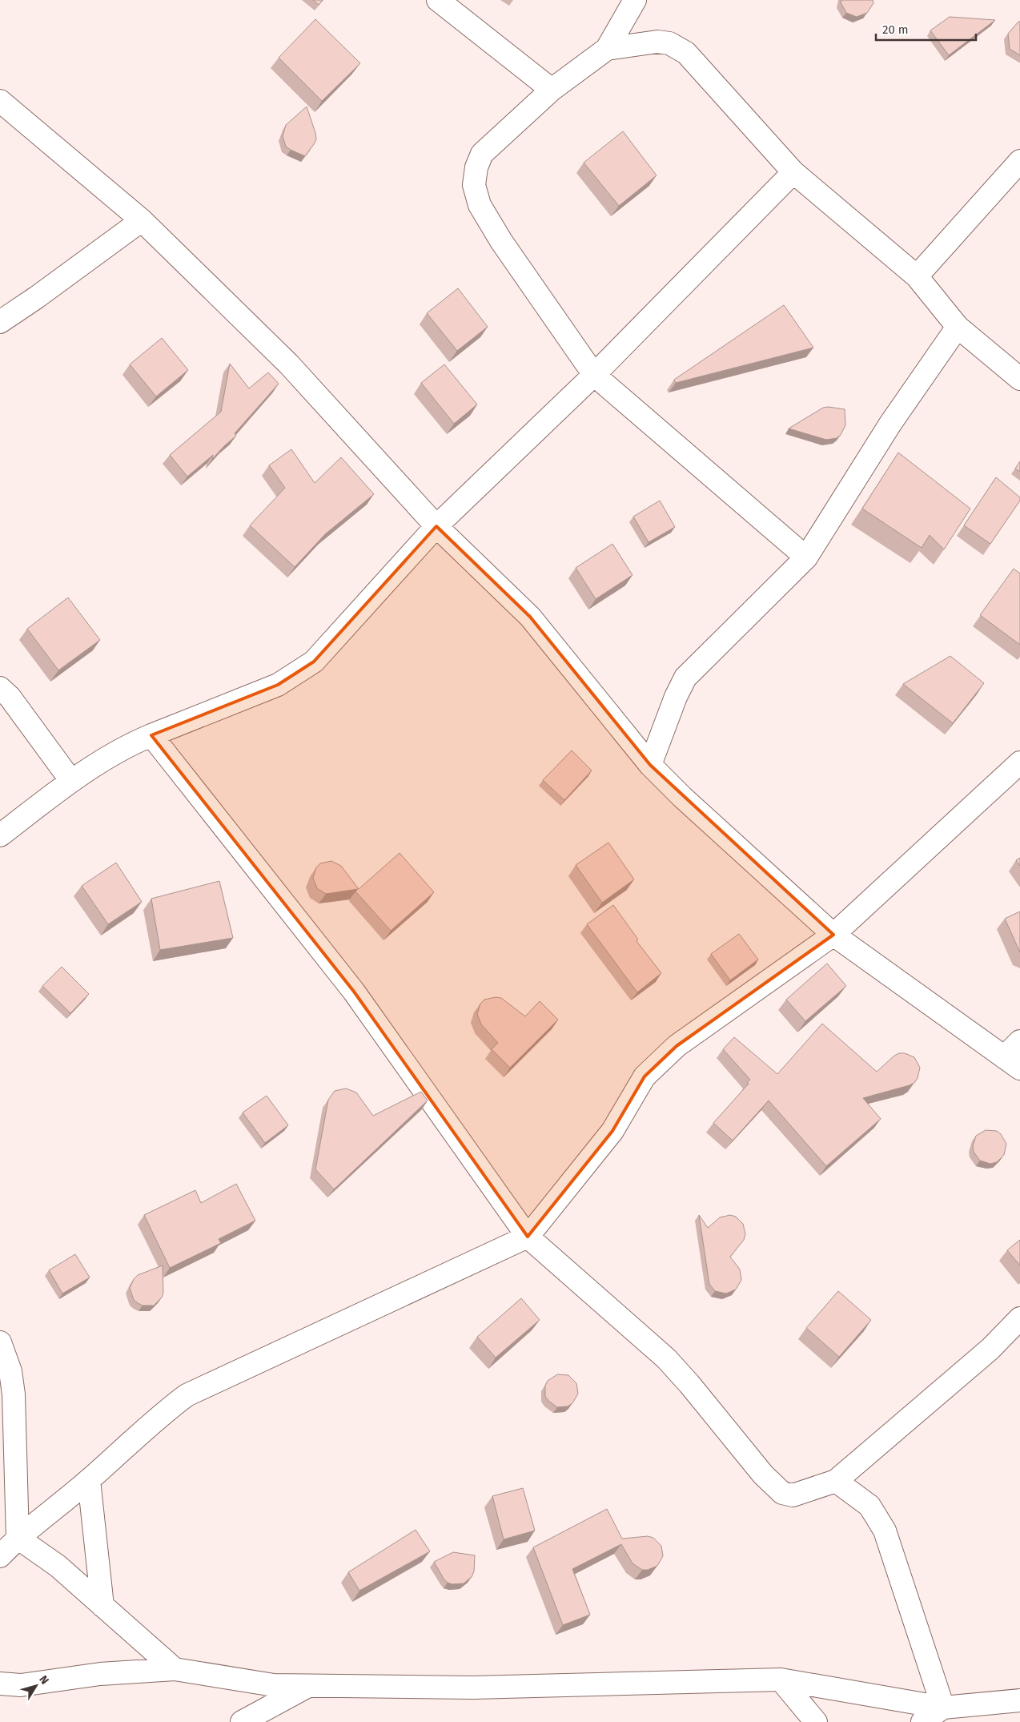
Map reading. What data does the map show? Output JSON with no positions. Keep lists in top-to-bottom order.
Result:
{
  "scale_bar": "20 m",
  "north": "top right"
}
